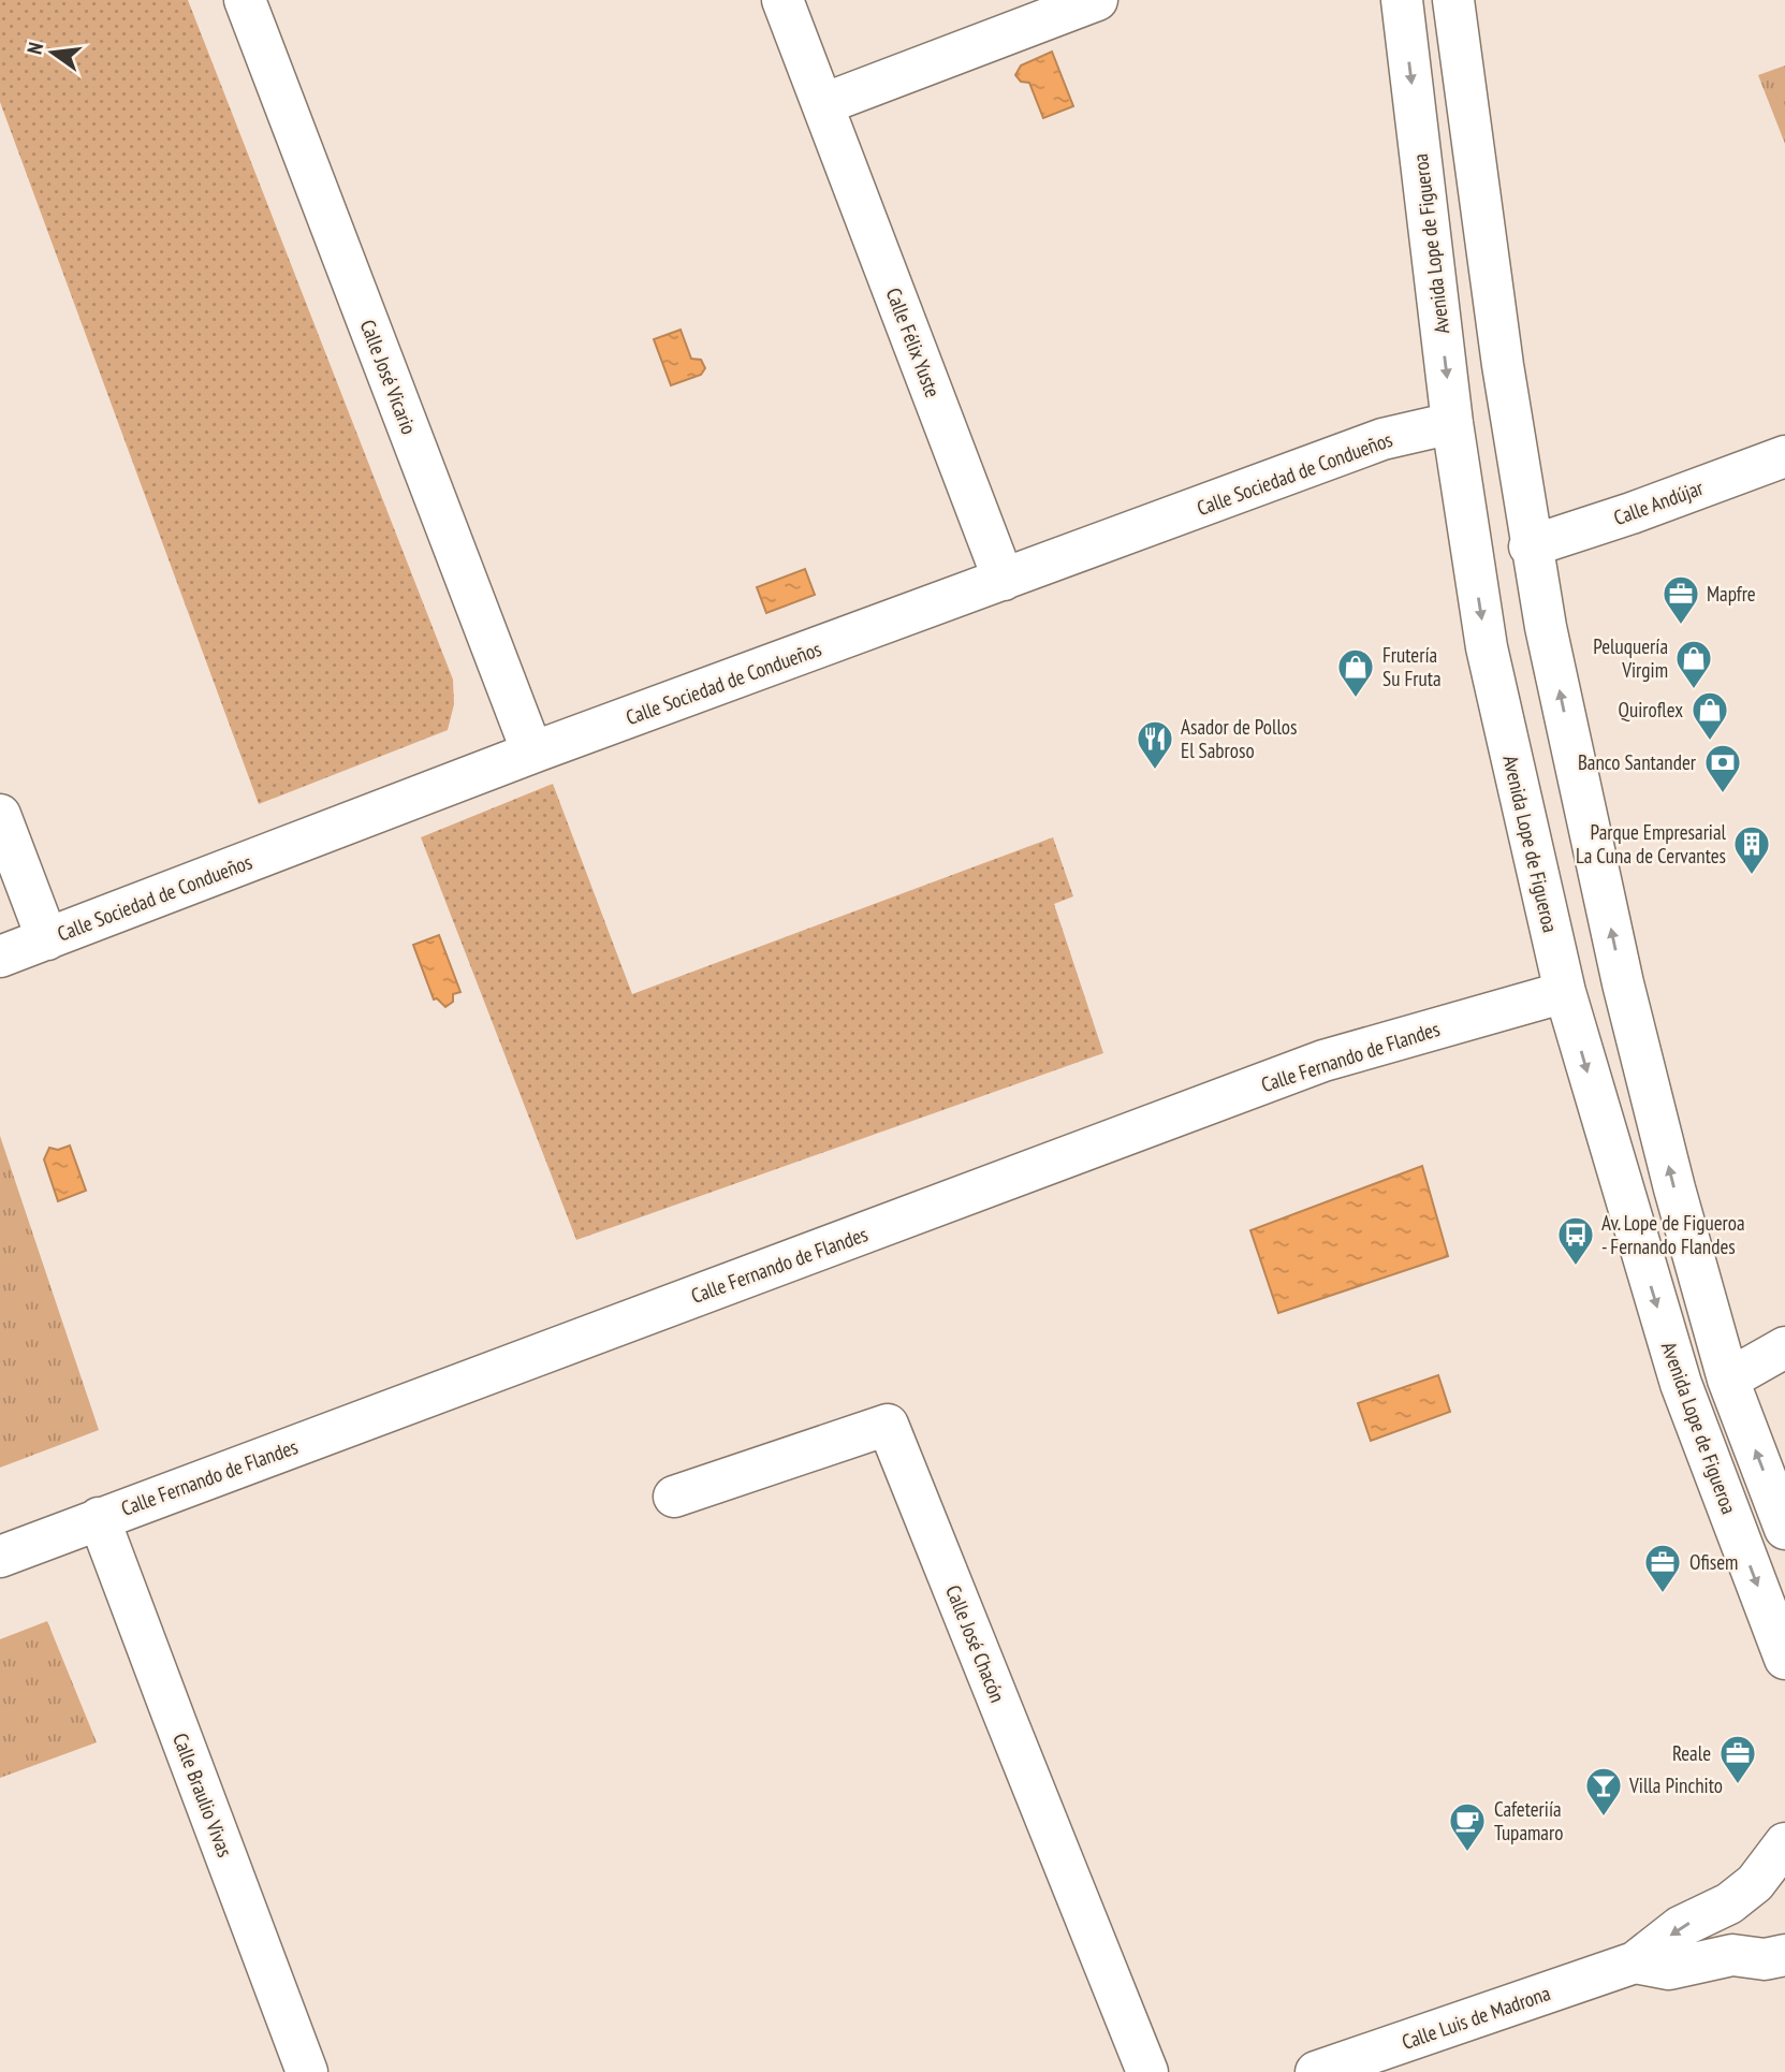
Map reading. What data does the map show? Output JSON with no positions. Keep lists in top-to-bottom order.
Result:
{
  "streets": {
    "street": [
      "Avenida Lope de Figueroa",
      "Calle Félix Yuste",
      "Calle José Vicario",
      "Calle Sociedad de Condueños",
      "Calle Andújar",
      "Calle Fernando de Flandes",
      "Calle José Chacón",
      "Calle Braulio Vivas",
      "Calle Luis de Madrona"
    ]
  },
  "crossings": [
    ["Avenida Lope de Figueroa", "Calle Sociedad de Condueños"],
    ["Avenida Lope de Figueroa", "Calle Fernando de Flandes"],
    ["Calle Félix Yuste", "Calle Sociedad de Condueños"],
    ["Calle José Vicario", "Calle Sociedad de Condueños"],
    ["Calle Fernando de Flandes", "Calle Braulio Vivas"]
  ],
  "places": {
    "office": ["Mapfre", "Ofisem", "Reale"],
    "shop": ["Peluquería Virgim", "Frutería Su Fruta", "Quiroflex"],
    "restaurant": ["Asador de Pollos El Sabroso"],
    "bank": ["Banco Santander"],
    "building": ["Parque Empresarial La Cuna de Cervantes"],
    "bus stop": ["Av. Lope de Figueroa - Fernando Flandes"],
    "bar": ["Villa Pinchito"],
    "cafe": ["Cafeteriía Tupamaro"]
  },
  "north": "left"
}
